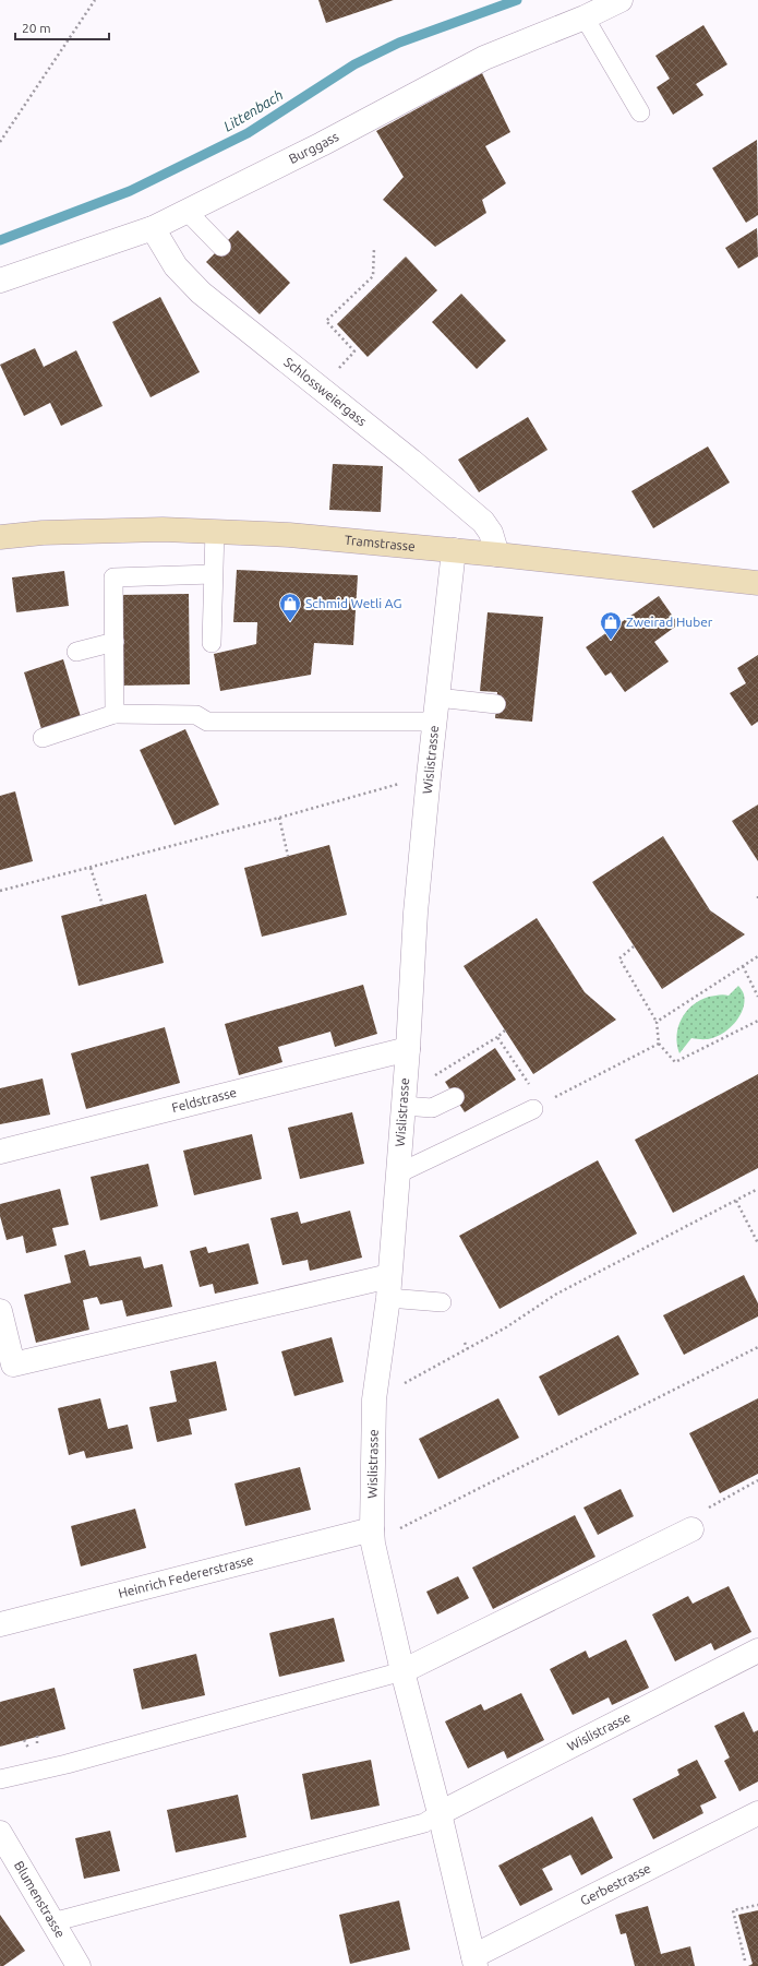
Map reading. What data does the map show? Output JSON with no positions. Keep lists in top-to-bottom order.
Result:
{
  "streets": {
    "main road": ["Tramstrasse"],
    "street": [
      "Burggass",
      "Schlossweiergass",
      "Wislistrasse",
      "Feldstrasse",
      "Heinrich Federerstrasse",
      "Gerbestrasse",
      "Blumenstrasse"
    ]
  },
  "crossings": [
    ["Burggass", "Schlossweiergass"],
    ["Schlossweiergass", "Tramstrasse"],
    ["Tramstrasse", "Wislistrasse"],
    ["Wislistrasse", "Feldstrasse"],
    ["Wislistrasse", "Heinrich Federerstrasse"],
    ["Wislistrasse", "Gerbestrasse"]
  ],
  "water": ["Littenbach"],
  "places": {
    "shop": ["Schmid Wetli AG", "Zweirad Huber"]
  },
  "scale_bar": "20 m"
}
